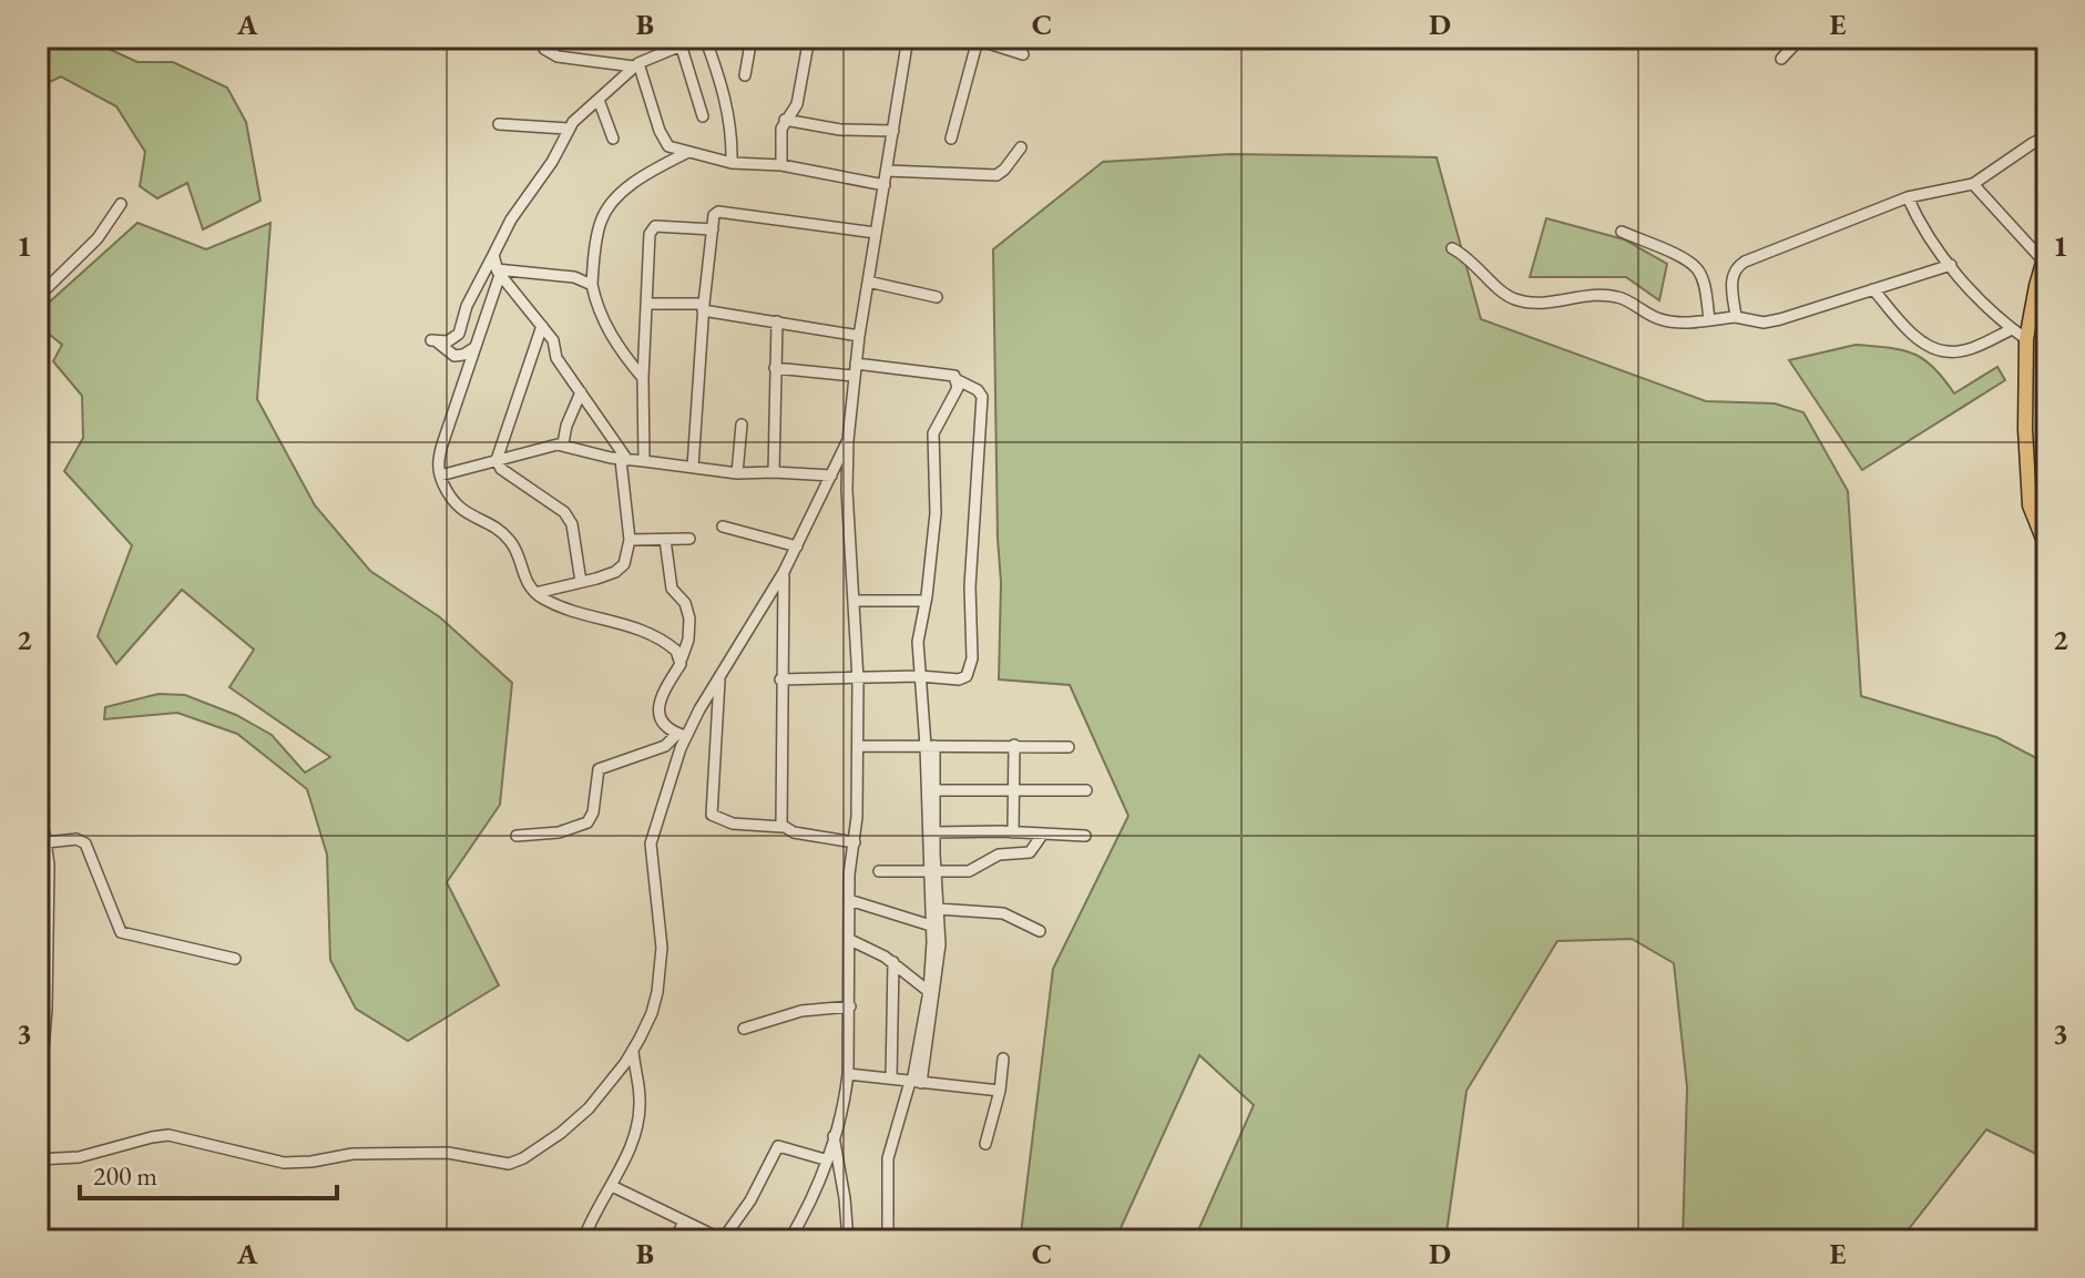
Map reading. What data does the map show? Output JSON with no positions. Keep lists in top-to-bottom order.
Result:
{
  "scale_bar": "200 m",
  "grid": {
    "columns": [
      "A",
      "B",
      "C",
      "D",
      "E"
    ],
    "rows": ["1", "2", "3"]
  }
}
